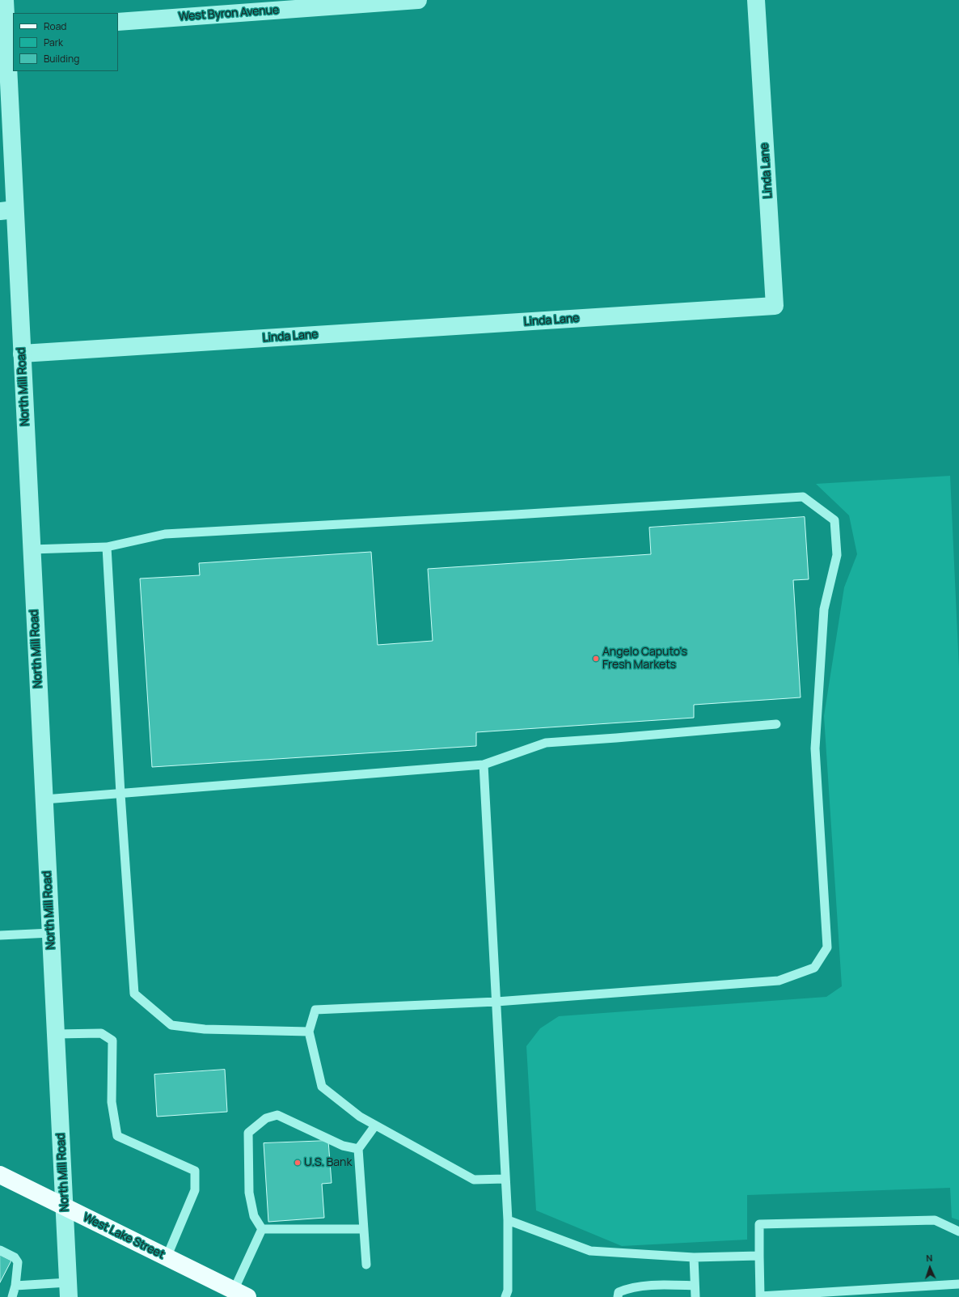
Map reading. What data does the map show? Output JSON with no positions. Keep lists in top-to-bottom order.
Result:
{
  "streets": {
    "main road": ["West Lake Street"],
    "street": ["West Byron Avenue", "Linda Lane", "North Mill Road"]
  },
  "crossings": [
    ["Linda Lane", "North Mill Road"],
    ["North Mill Road", "West Lake Street"]
  ],
  "places": ["Angelo Caputo's Fresh Markets", "U.S. Bank"],
  "legend": ["Road", "Park", "Building"],
  "north": "top"
}
